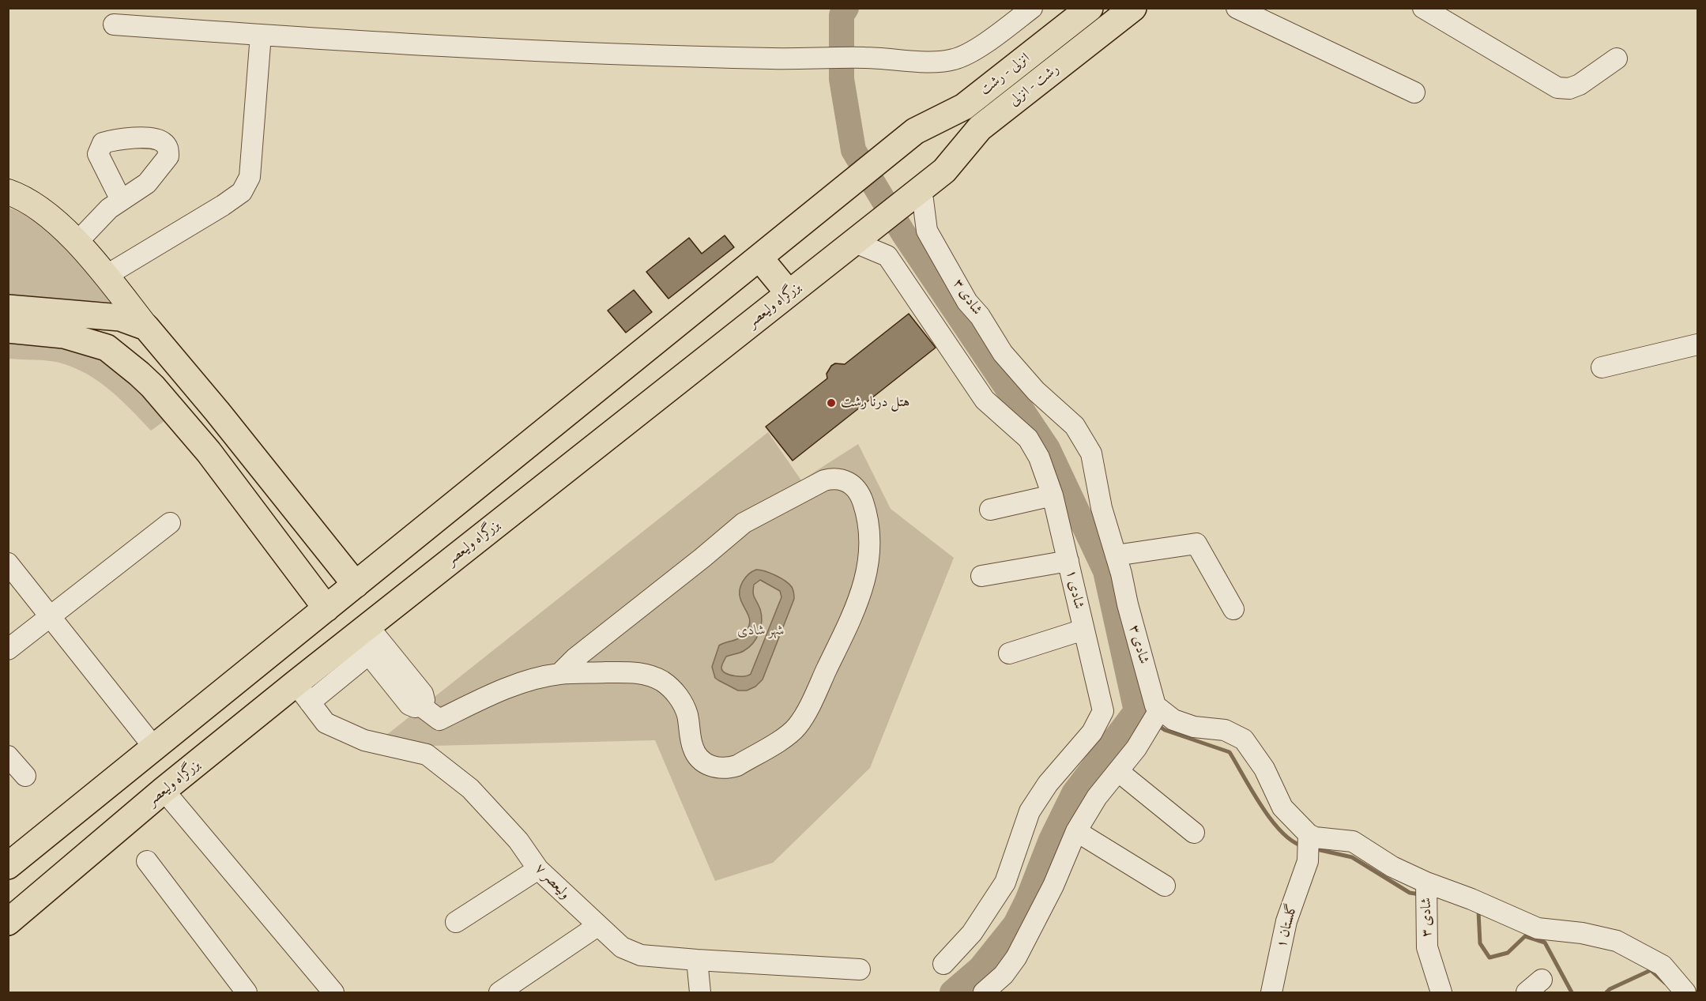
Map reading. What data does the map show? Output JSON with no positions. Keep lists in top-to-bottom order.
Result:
{
  "streets": {
    "highway": ["انزلی - رشت", "رشت - انزلی", "بزرگراه ولیعصر"],
    "street": [
      "شادی ۳",
      "شادی ۱",
      "ولیعصر ۷",
      "گلستان ۱"
    ]
  },
  "crossings": [
    ["رشت - انزلی", "بزرگراه ولیعصر"],
    ["شادی ۳", "بزرگراه ولیعصر"],
    ["شادی ۳", "گلستان ۱"],
    ["بزرگراه ولیعصر", "شادی ۱"],
    ["بزرگراه ولیعصر", "ولیعصر ۷"]
  ],
  "parks": ["شهر شادی"],
  "places": ["هتل درنا رشت"]
}
